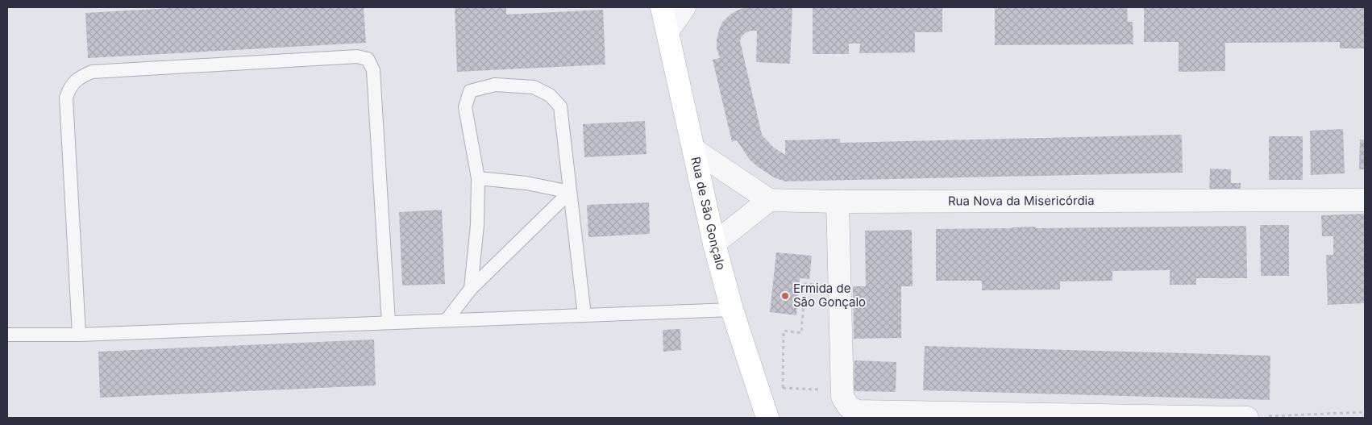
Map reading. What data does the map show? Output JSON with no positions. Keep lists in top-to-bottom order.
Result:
{
  "streets": {
    "main road": ["Rua de São Gonçalo"],
    "street": ["Rua Nova da Misericórdia"]
  },
  "places": ["Ermida de São Gonçalo"]
}
